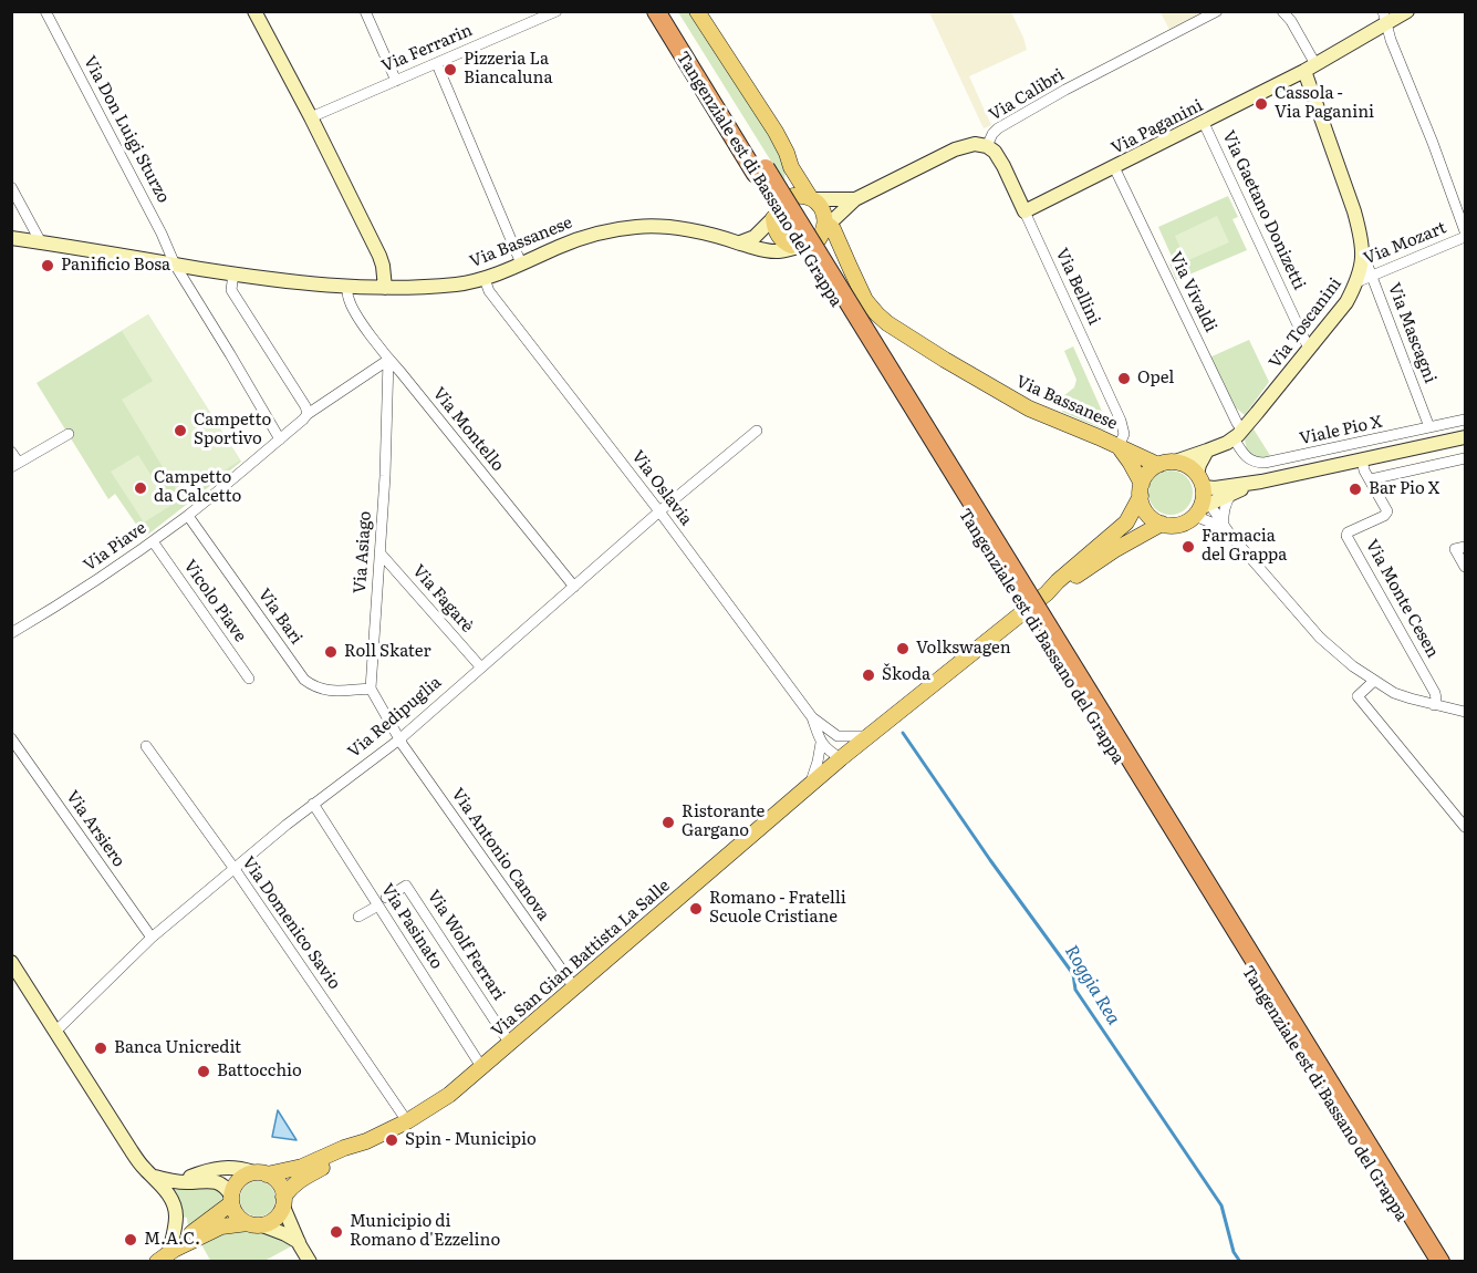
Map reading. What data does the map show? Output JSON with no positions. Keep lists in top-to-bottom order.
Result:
{
  "streets": {
    "highway": ["Tangenziale est di Bassano del Grappa"],
    "main road": ["Via Bassanese", "Via San Gian Battista La Salle"],
    "street": [
      "Via Ferrarin",
      "Via Calibri",
      "Via Paganini",
      "Via Don Luigi Sturzo",
      "Via Gaetano Donizetti",
      "Via Mozart",
      "Via Bellini",
      "Via Vivaldi",
      "Via Toscanini",
      "Via Mascagni",
      "Via Montello",
      "Viale Pio X",
      "Via Oslavia",
      "Via Piave",
      "Via Asiago",
      "Via Fagarè",
      "Via Monte Cesen",
      "Vicolo Piave",
      "Via Bari",
      "Via Redipuglia",
      "Via Arsiero",
      "Via Antonio Canova",
      "Via Domenico Savio",
      "Via Pasinato",
      "Via Wolf Ferrari"
    ]
  },
  "crossings": [
    ["Via Calibri", "Via Bassanese"],
    ["Via Calibri", "Via Bellini"],
    ["Via Paganini", "Via Gaetano Donizetti"],
    ["Via Paganini", "Via Bellini"],
    ["Via Paganini", "Via Vivaldi"],
    ["Via Paganini", "Via Toscanini"],
    ["Via Don Luigi Sturzo", "Via Bassanese"],
    ["Via Gaetano Donizetti", "Via Toscanini"],
    ["Via Bassanese", "Via Bellini"],
    ["Via Bassanese", "Via Toscanini"],
    ["Via Bassanese", "Via Montello"],
    ["Via Bassanese", "Viale Pio X"],
    ["Via Bassanese", "Via Oslavia"],
    ["Via Bassanese", "Via San Gian Battista La Salle"],
    ["Via Mozart", "Via Toscanini"],
    ["Via Mozart", "Via Mascagni"],
    ["Via Vivaldi", "Via Toscanini"],
    ["Via Vivaldi", "Viale Pio X"],
    ["Via Toscanini", "Via Mascagni"],
    ["Via Toscanini", "Viale Pio X"],
    ["Via Toscanini", "Via San Gian Battista La Salle"],
    ["Via Mascagni", "Viale Pio X"],
    ["Via Montello", "Via Piave"],
    ["Via Montello", "Via Asiago"],
    ["Via Montello", "Via Redipuglia"],
    ["Viale Pio X", "Via Monte Cesen"],
    ["Viale Pio X", "Via San Gian Battista La Salle"],
    ["Via Oslavia", "Via Redipuglia"],
    ["Via Piave", "Via Asiago"],
    ["Via Piave", "Vicolo Piave"],
    ["Via Piave", "Via Bari"],
    ["Via Asiago", "Via Fagarè"],
    ["Via Asiago", "Via Bari"],
    ["Via Fagarè", "Via Redipuglia"],
    ["Via Redipuglia", "Via Arsiero"],
    ["Via Redipuglia", "Via Antonio Canova"],
    ["Via Redipuglia", "Via Domenico Savio"],
    ["Via Redipuglia", "Via Pasinato"],
    ["Via Antonio Canova", "Via San Gian Battista La Salle"],
    ["Via Domenico Savio", "Via San Gian Battista La Salle"],
    ["Via Pasinato", "Via Wolf Ferrari"],
    ["Via Pasinato", "Via San Gian Battista La Salle"],
    ["Via Wolf Ferrari", "Via San Gian Battista La Salle"]
  ],
  "water": ["Roggia Rea"],
  "places": [
    "Pizzeria La Biancaluna",
    "Cassola - Via Paganini",
    "Panificio Bosa",
    "Opel",
    "Campetto Sportivo",
    "Campetto da Calcetto",
    "Bar Pio X",
    "Farmacia del Grappa",
    "Volkswagen",
    "Roll Skater",
    "Škoda",
    "Ristorante Gargano",
    "Romano - Fratelli Scuole Cristiane",
    "Banca Unicredit",
    "Battocchio",
    "Spin - Municipio",
    "Municipio di Romano d'Ezzelino",
    "M.A.C."
  ]
}
